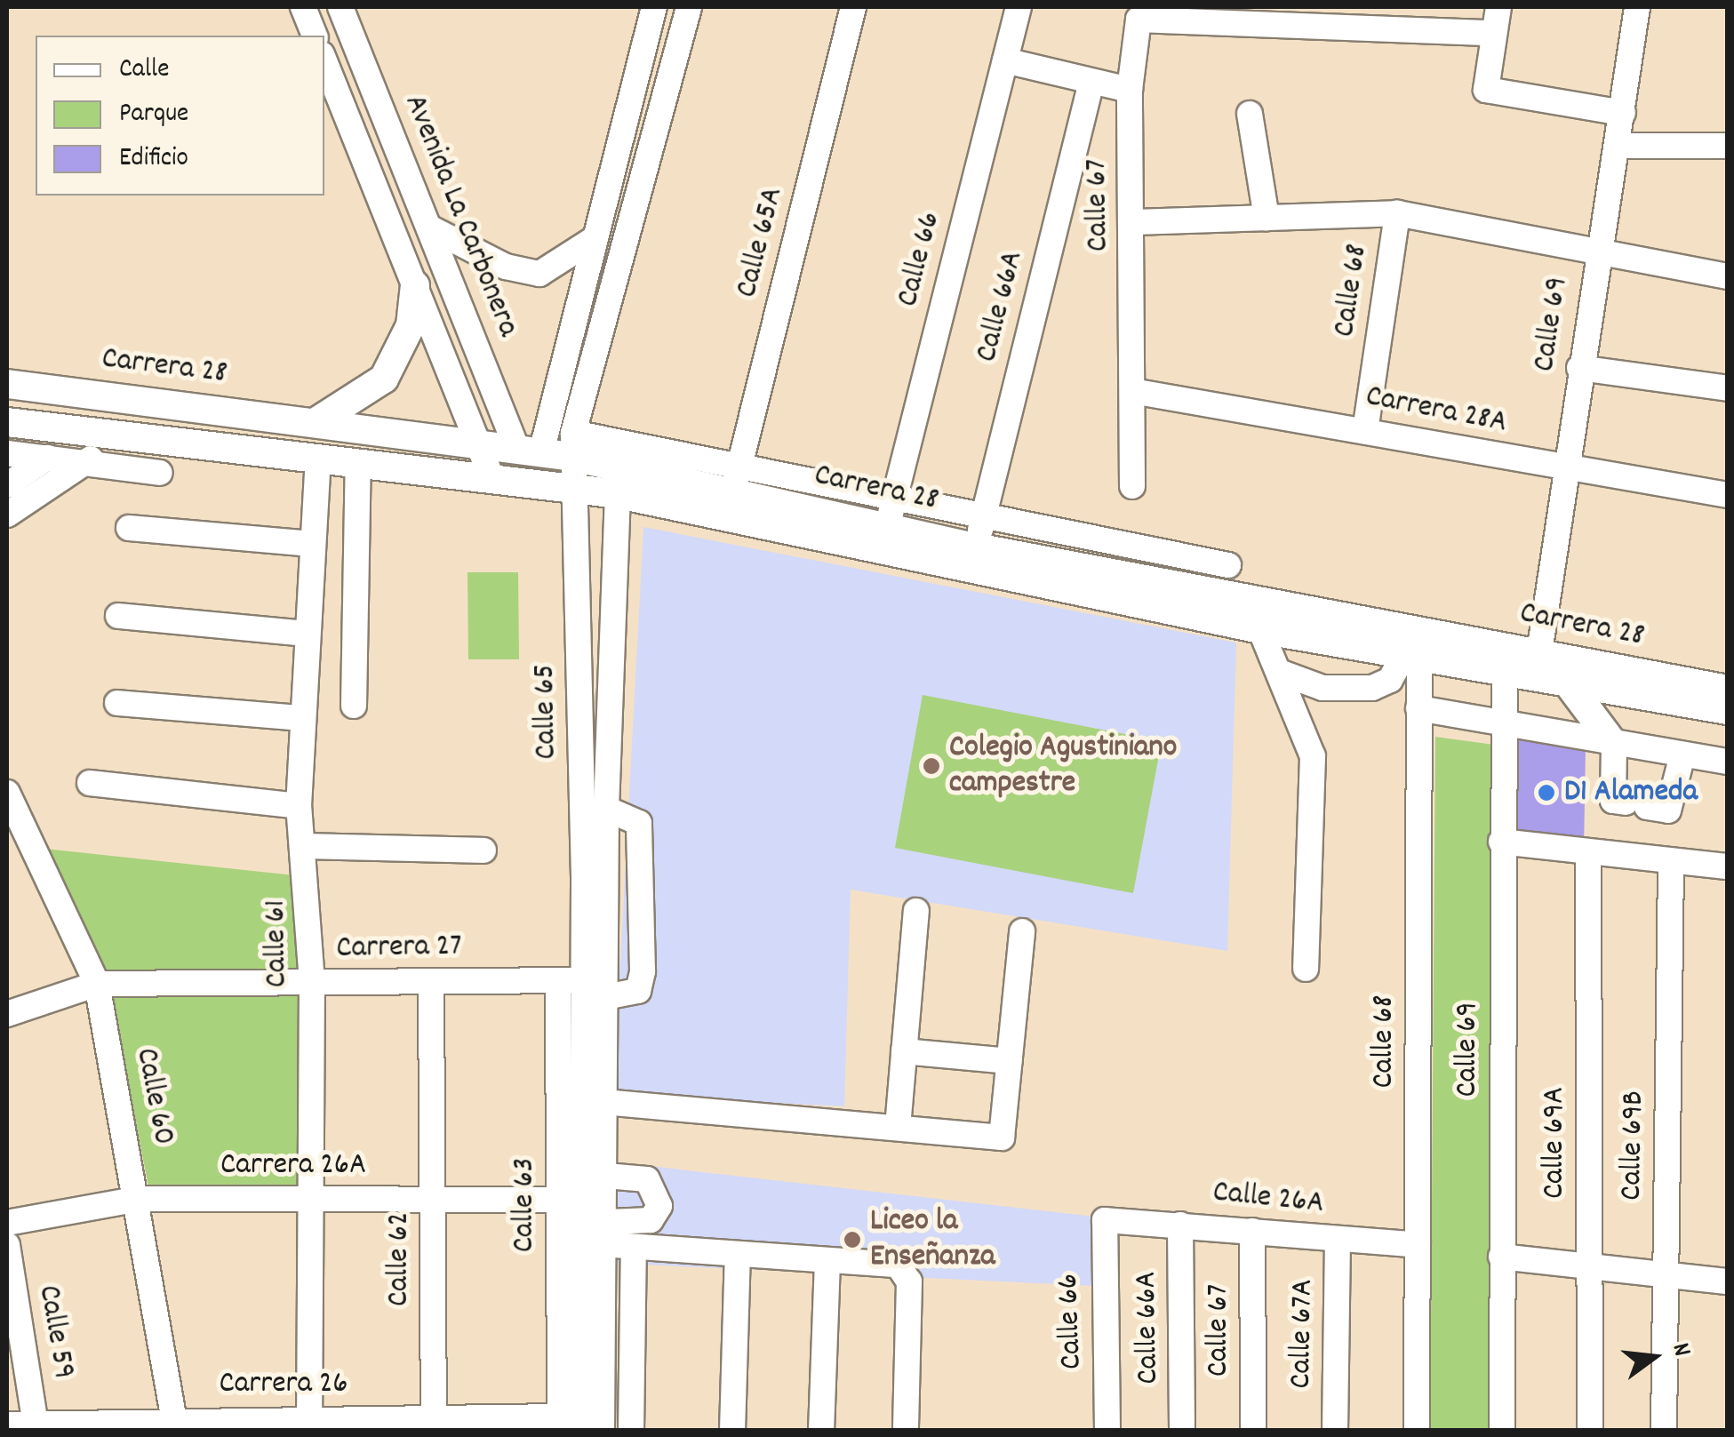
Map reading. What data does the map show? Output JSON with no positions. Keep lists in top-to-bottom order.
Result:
{
  "streets": {
    "main road": ["Carrera 28"],
    "street": [
      "Calle 67",
      "Avenida La Carbonera",
      "Calle 65A",
      "Calle 66",
      "Calle 68",
      "Calle 66A",
      "Calle 69",
      "Carrera 28A",
      "Calle 65",
      "Calle 61",
      "Carrera 27",
      "Calle 60",
      "Calle 69A",
      "Calle 69B",
      "Carrera 26A",
      "Calle 26A",
      "Calle 63",
      "Calle 62",
      "Calle 59",
      "Calle 67A",
      "Carrera 26"
    ]
  },
  "crossings": [
    ["Calle 67", "Carrera 28A"],
    ["Calle 67", "Calle 26A"],
    ["Avenida La Carbonera", "Carrera 28"],
    ["Calle 65A", "Carrera 28"],
    ["Calle 66", "Carrera 28"],
    ["Calle 66", "Calle 26A"],
    ["Calle 68", "Carrera 28"],
    ["Calle 68", "Carrera 28A"],
    ["Calle 68", "Calle 26A"],
    ["Calle 66A", "Carrera 28"],
    ["Calle 66A", "Calle 26A"],
    ["Calle 69", "Carrera 28"],
    ["Calle 69", "Carrera 28A"],
    ["Carrera 28", "Calle 65"],
    ["Carrera 28", "Calle 61"],
    ["Calle 65", "Carrera 27"],
    ["Calle 65", "Carrera 26A"],
    ["Calle 65", "Calle 63"],
    ["Calle 65", "Carrera 26"],
    ["Calle 61", "Carrera 27"],
    ["Calle 61", "Carrera 26A"],
    ["Calle 61", "Carrera 26"],
    ["Carrera 27", "Calle 60"],
    ["Carrera 27", "Calle 63"],
    ["Carrera 27", "Calle 62"],
    ["Calle 60", "Carrera 26A"],
    ["Calle 60", "Carrera 26"],
    ["Carrera 26A", "Calle 63"],
    ["Carrera 26A", "Calle 62"],
    ["Calle 26A", "Calle 67A"],
    ["Calle 62", "Carrera 26"],
    ["Calle 59", "Carrera 26"]
  ],
  "places": ["Colegio Agustiniano campestre", "D1 Alameda", "Liceo la Enseñanza"],
  "legend": ["Calle", "Parque", "Edificio"],
  "north": "right"
}
